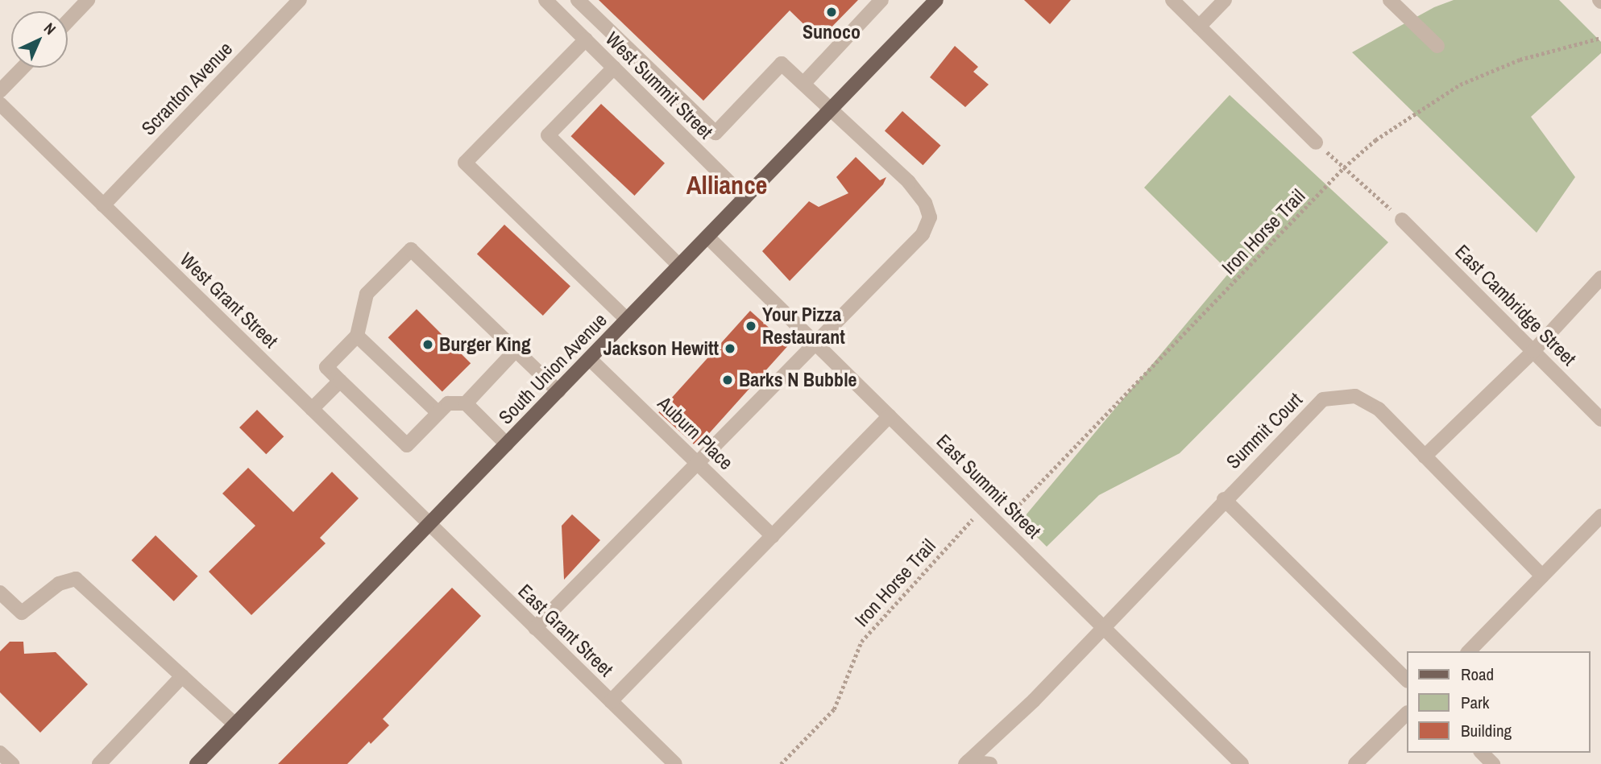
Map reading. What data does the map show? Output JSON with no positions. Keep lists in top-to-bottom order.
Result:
{
  "streets": {
    "main road": ["South Union Avenue"],
    "street": [
      "West Summit Street",
      "Scranton Avenue",
      "West Grant Street",
      "East Cambridge Street",
      "Summit Court",
      "Auburn Place",
      "East Summit Street",
      "East Grant Street"
    ],
    "path": ["Iron Horse Trail"]
  },
  "crossings": [
    ["West Summit Street", "South Union Avenue"],
    ["Scranton Avenue", "West Grant Street"],
    ["Iron Horse Trail", "East Summit Street"],
    ["West Grant Street", "South Union Avenue"],
    ["West Grant Street", "East Grant Street"],
    ["South Union Avenue", "Auburn Place"],
    ["South Union Avenue", "East Summit Street"],
    ["South Union Avenue", "East Grant Street"],
    ["Summit Court", "East Summit Street"]
  ],
  "districts": ["Alliance"],
  "places": [
    "Sunoco",
    "Your Pizza Restaurant",
    "Burger King",
    "Jackson Hewitt",
    "Barks N Bubble"
  ],
  "legend": ["Road", "Park", "Building"],
  "north": "top right"
}
